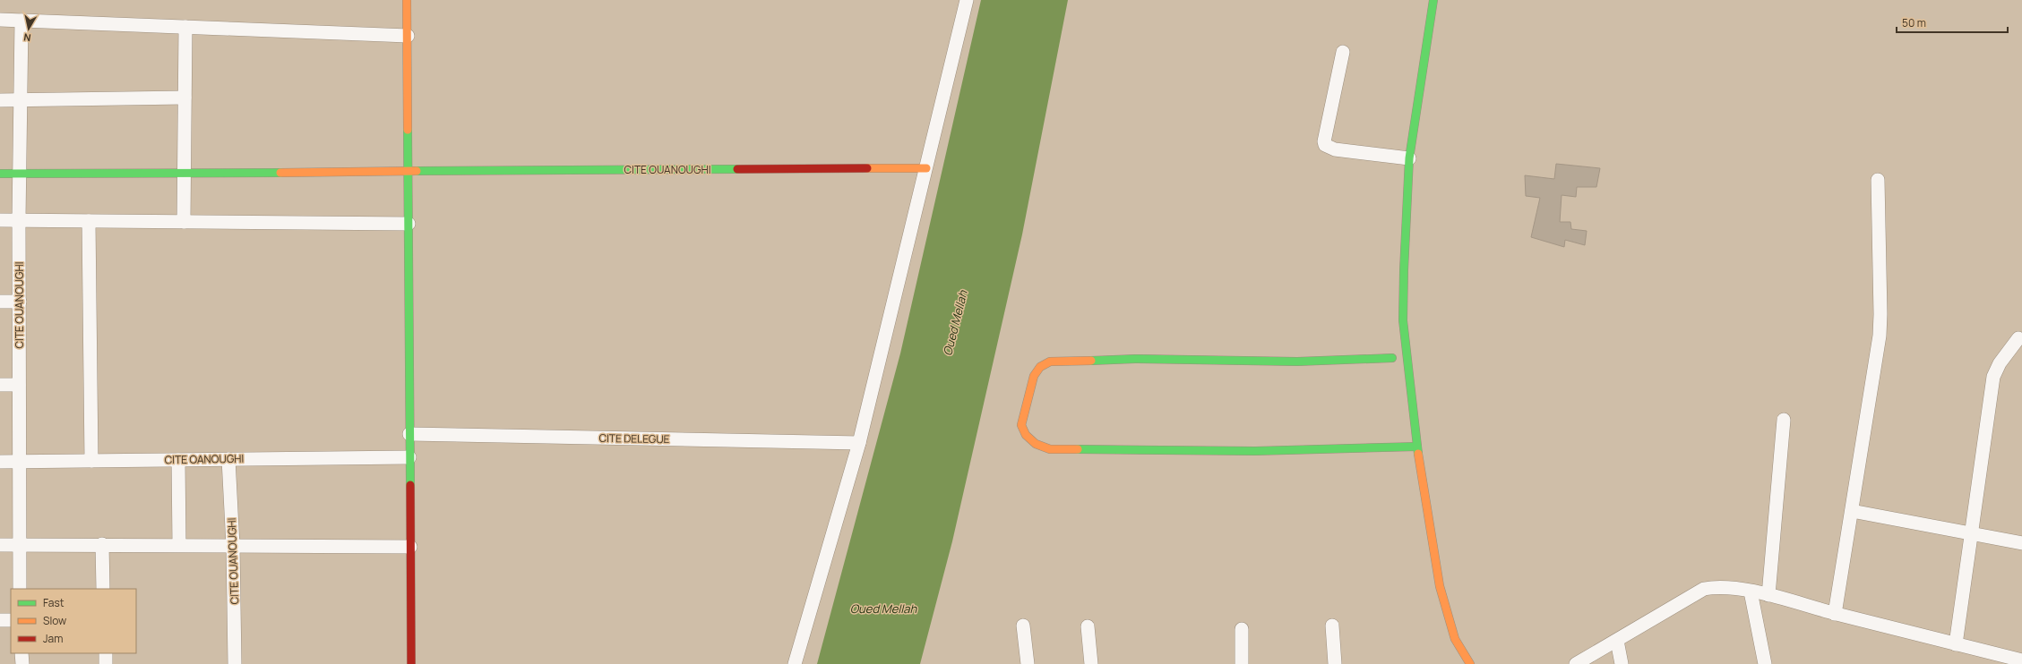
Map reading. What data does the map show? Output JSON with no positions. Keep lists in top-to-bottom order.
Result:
{
  "streets": {
    "street": ["CITE OUANOUGHI", "CITE DELEGUE", "CITE OANOUGHI"]
  },
  "crossings": [
    ["CITE OUANOUGHI", "CITE OANOUGHI"]
  ],
  "water": ["Oued Mellah"],
  "legend": ["Fast", "Slow", "Jam"],
  "scale_bar": "50 m",
  "north": "bottom"
}
